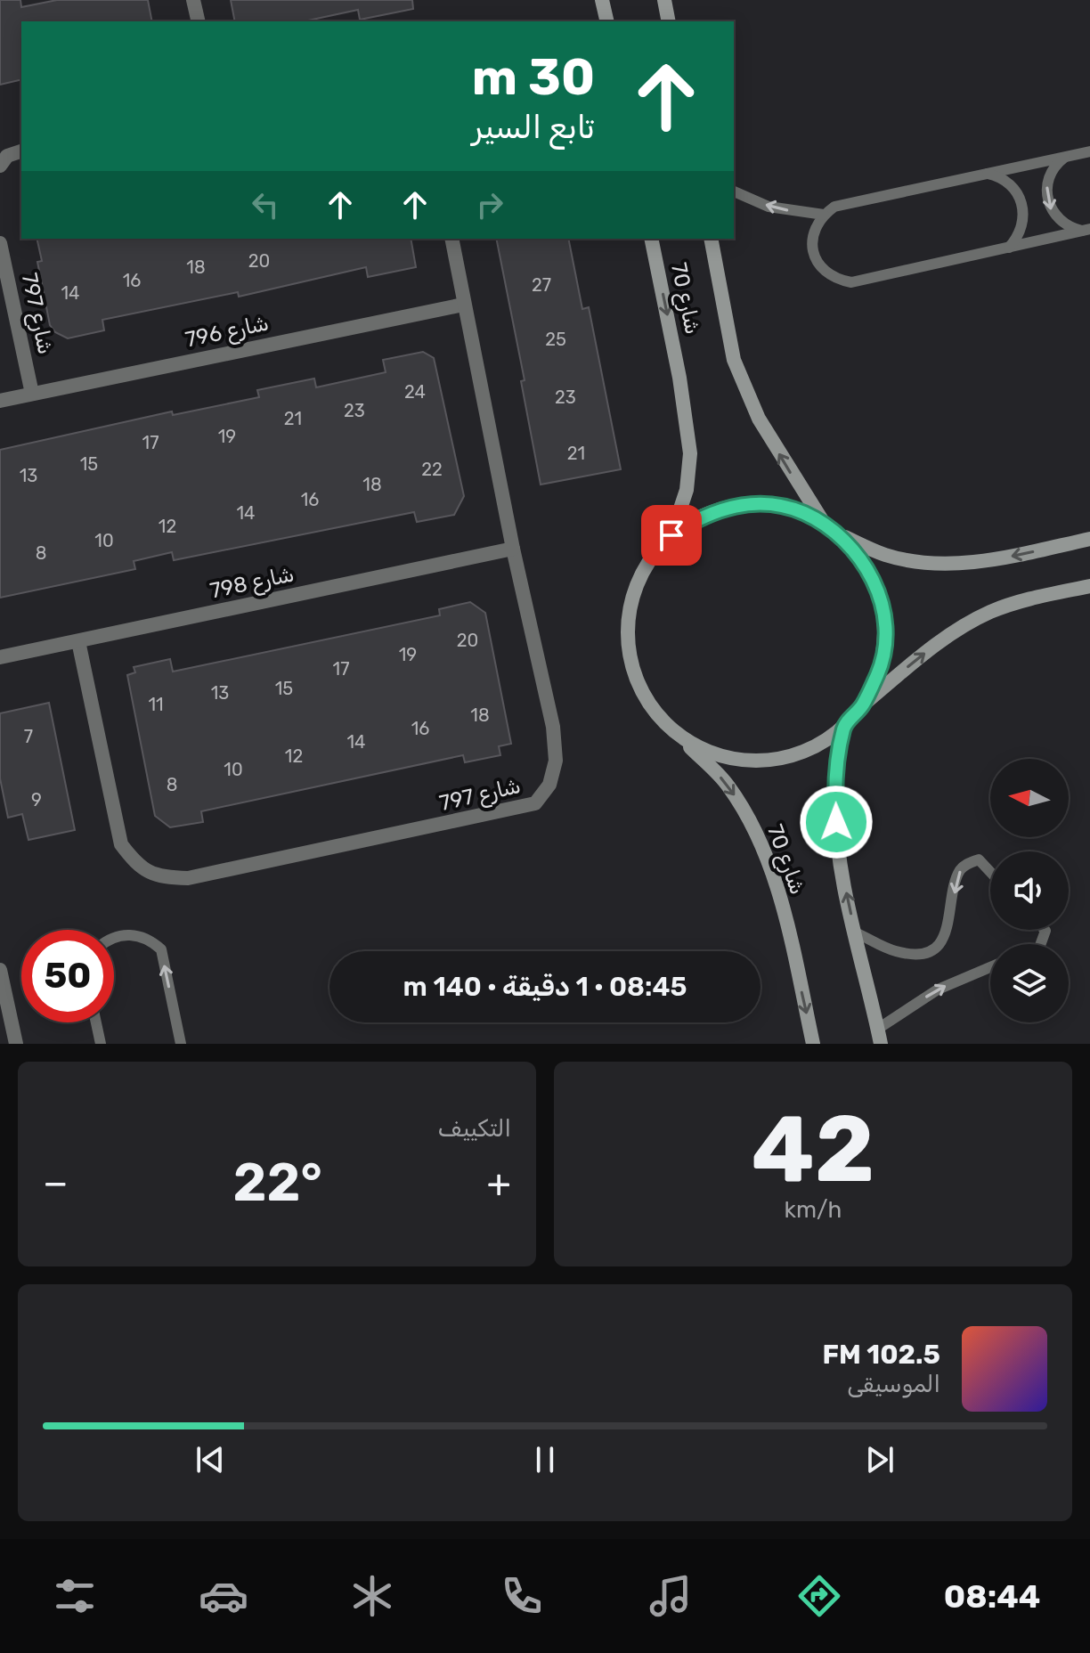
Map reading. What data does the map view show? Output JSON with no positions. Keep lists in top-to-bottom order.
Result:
{
  "streets": {
    "main road": ["شارع 70"],
    "street": ["شارع 797", "شارع 796", "شارع 798"]
  },
  "crossings": [
    ["شارع 797", "شارع 796"],
    ["شارع 797", "شارع 798"]
  ],
  "house_numbers": [
    "20",
    "18",
    "16",
    "27",
    "14",
    "25",
    "24",
    "23",
    "23",
    "21",
    "19",
    "17",
    "21",
    "15",
    "22",
    "13",
    "18",
    "16",
    "14",
    "12",
    "10",
    "8",
    "20",
    "19",
    "17",
    "15",
    "13",
    "11",
    "18",
    "16",
    "7",
    "14",
    "12",
    "10",
    "8",
    "9"
  ],
  "north": "left",
  "page": {
    "turn": ["30 m", "تابع السير"],
    "limit": "50",
    "trip": "08:45 · 1 دقيقة · 140 m",
    "tile": [
      ["42", "km/h"],
      "التكييف"
    ],
    "heat": ["−", "22°", "+"],
    "song": ["102.5 FM", "الموسيقى"],
    "tabs": "08:44"
  }
}
